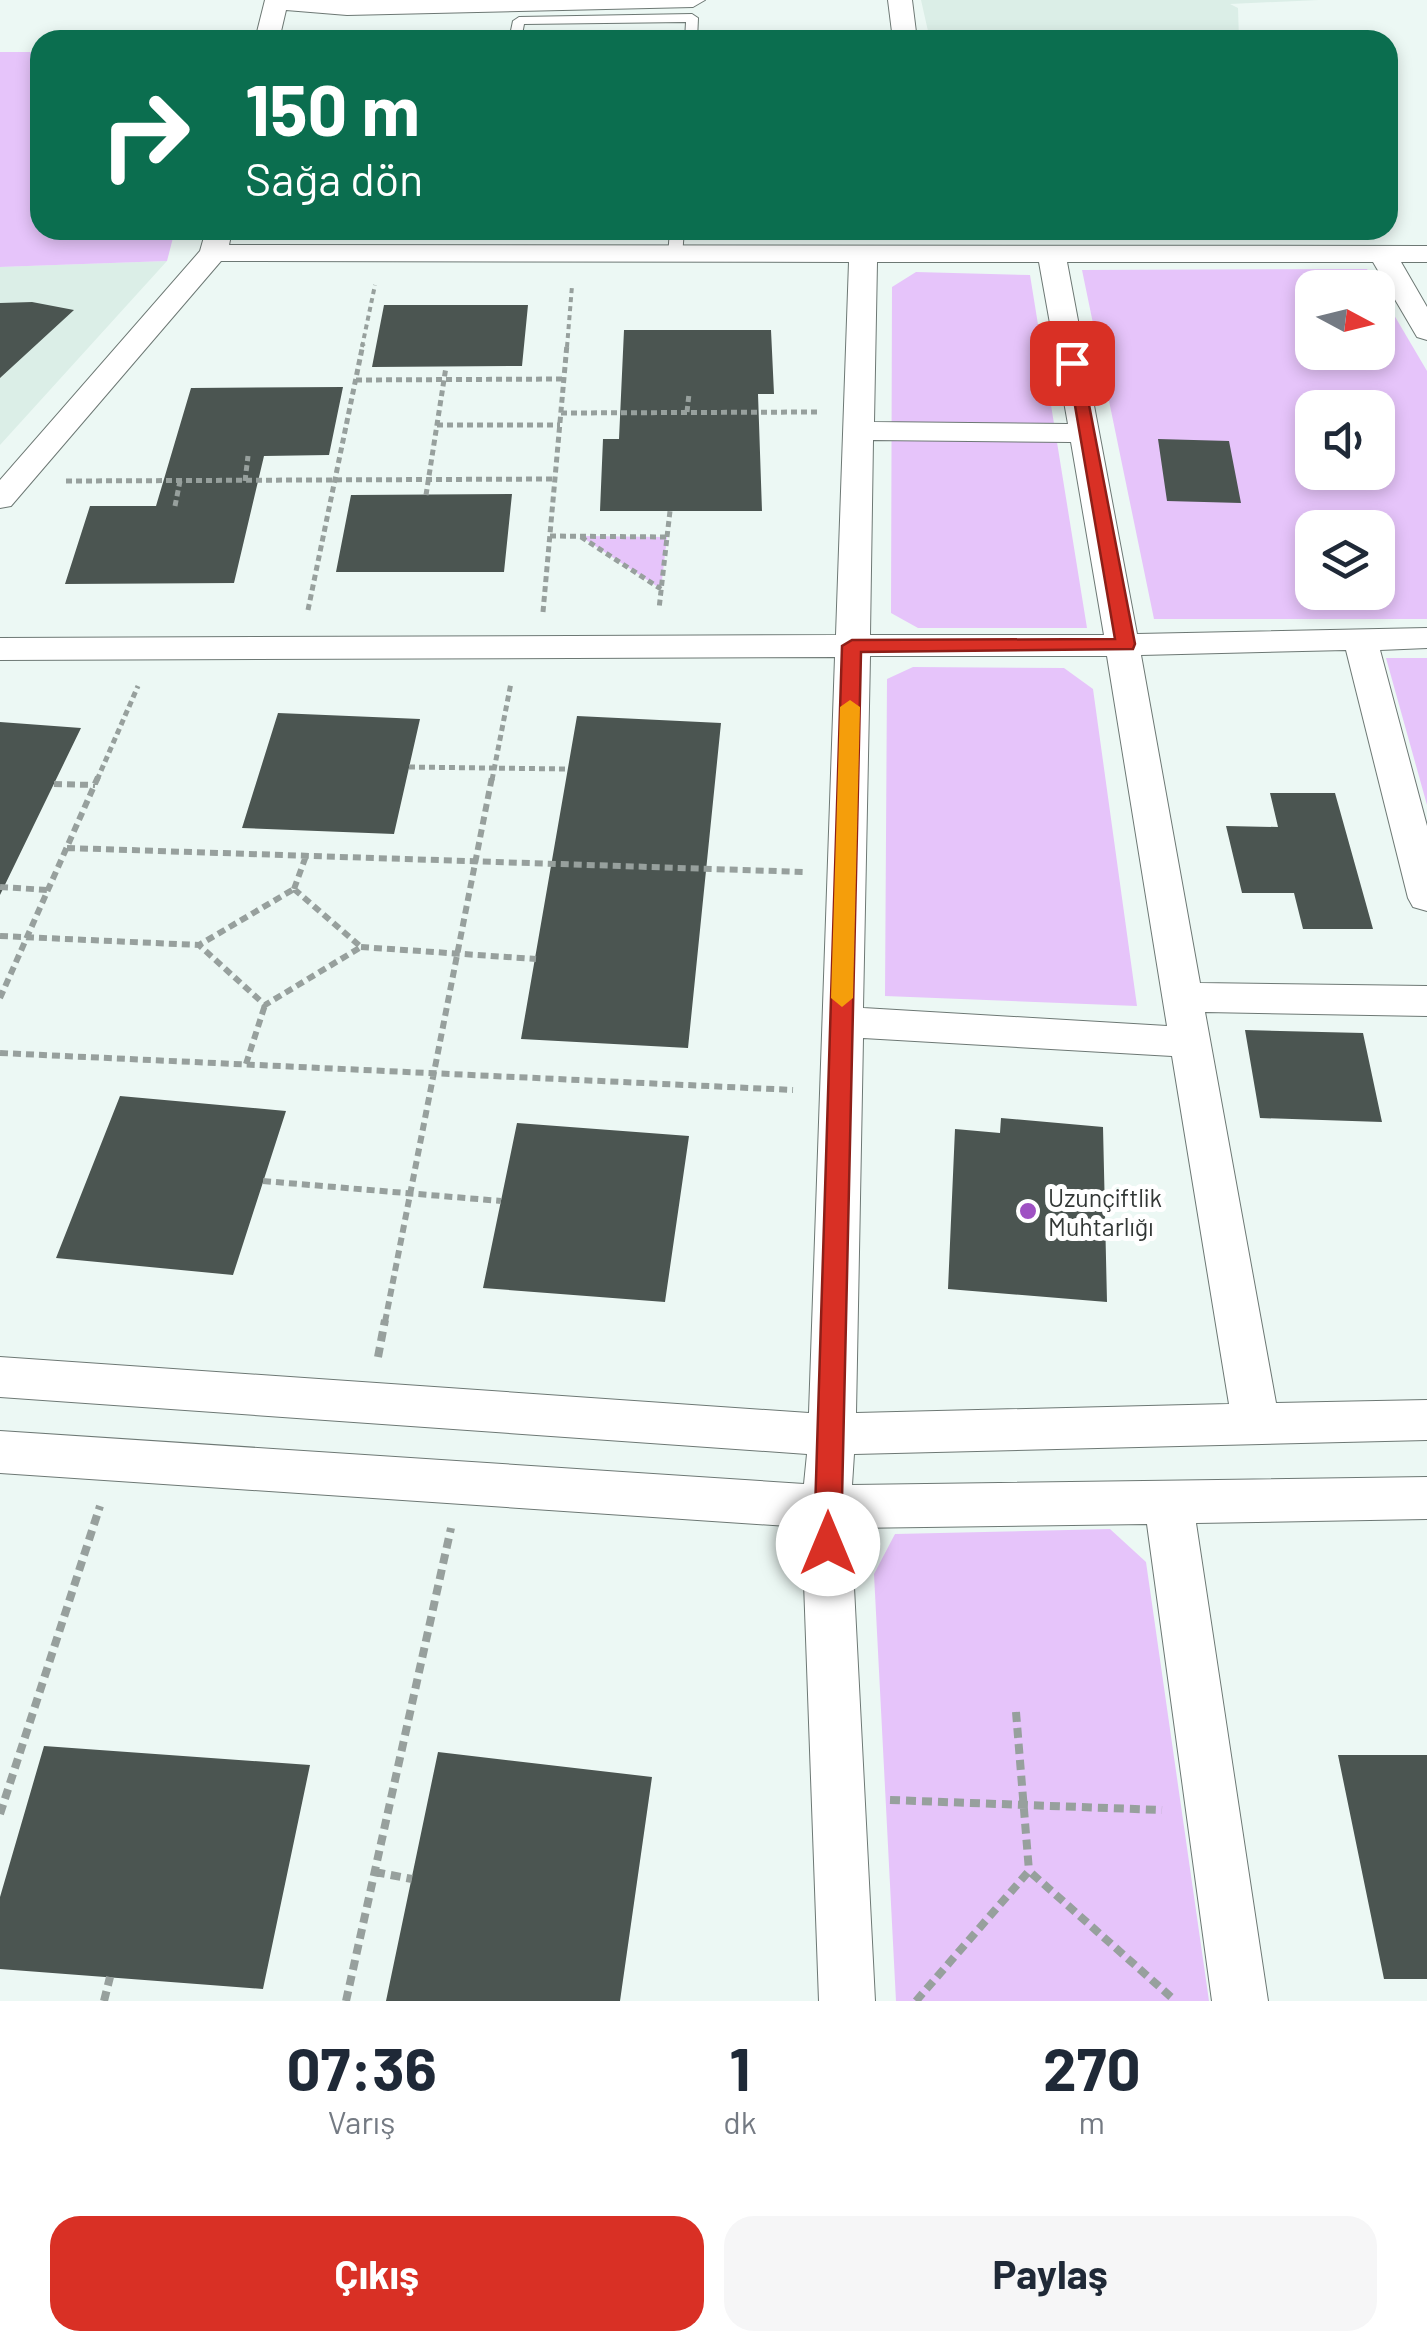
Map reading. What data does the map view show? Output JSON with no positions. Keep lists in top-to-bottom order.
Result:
{
  "places": ["Uzunçiftlik Muhtarlığı"],
  "north": "right",
  "page": {
    "turn": ["150 m", "Sağa dön"],
    "eta": [
      "07:36",
      "Varış",
      "1",
      "dk",
      "270",
      "m"
    ],
    "buttons": ["Çıkış", "Paylaş"]
  }
}
